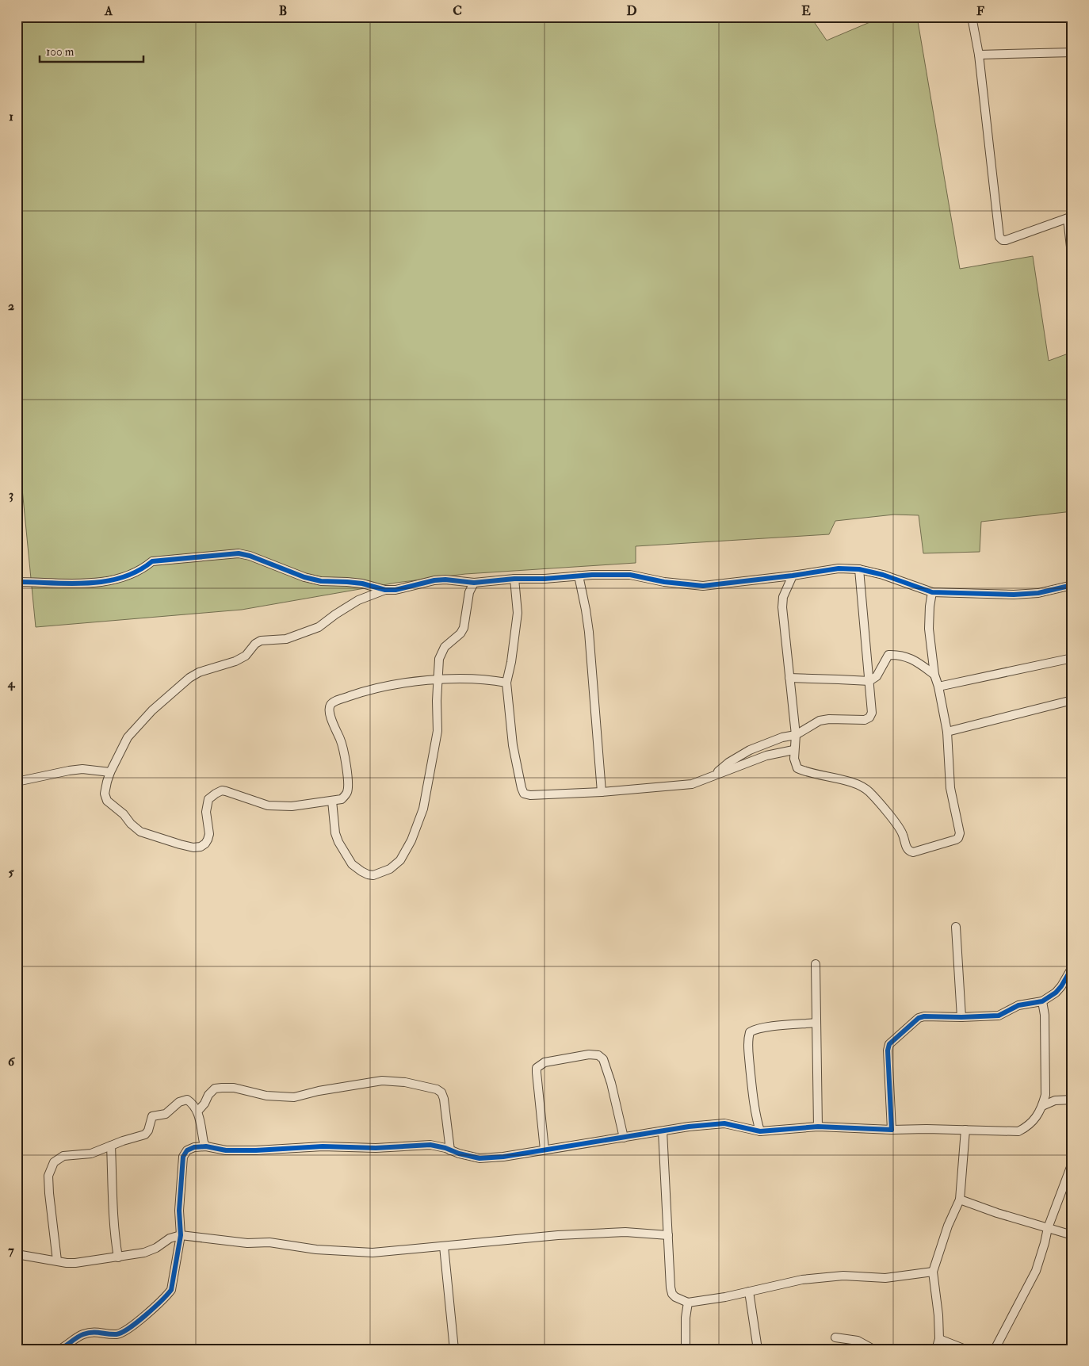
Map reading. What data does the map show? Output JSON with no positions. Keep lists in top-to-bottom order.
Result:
{
  "scale_bar": "100 m",
  "grid": {
    "columns": [
      "A",
      "B",
      "C",
      "D",
      "E",
      "F"
    ],
    "rows": [
      "1",
      "2",
      "3",
      "4",
      "5",
      "6",
      "7"
    ]
  }
}
